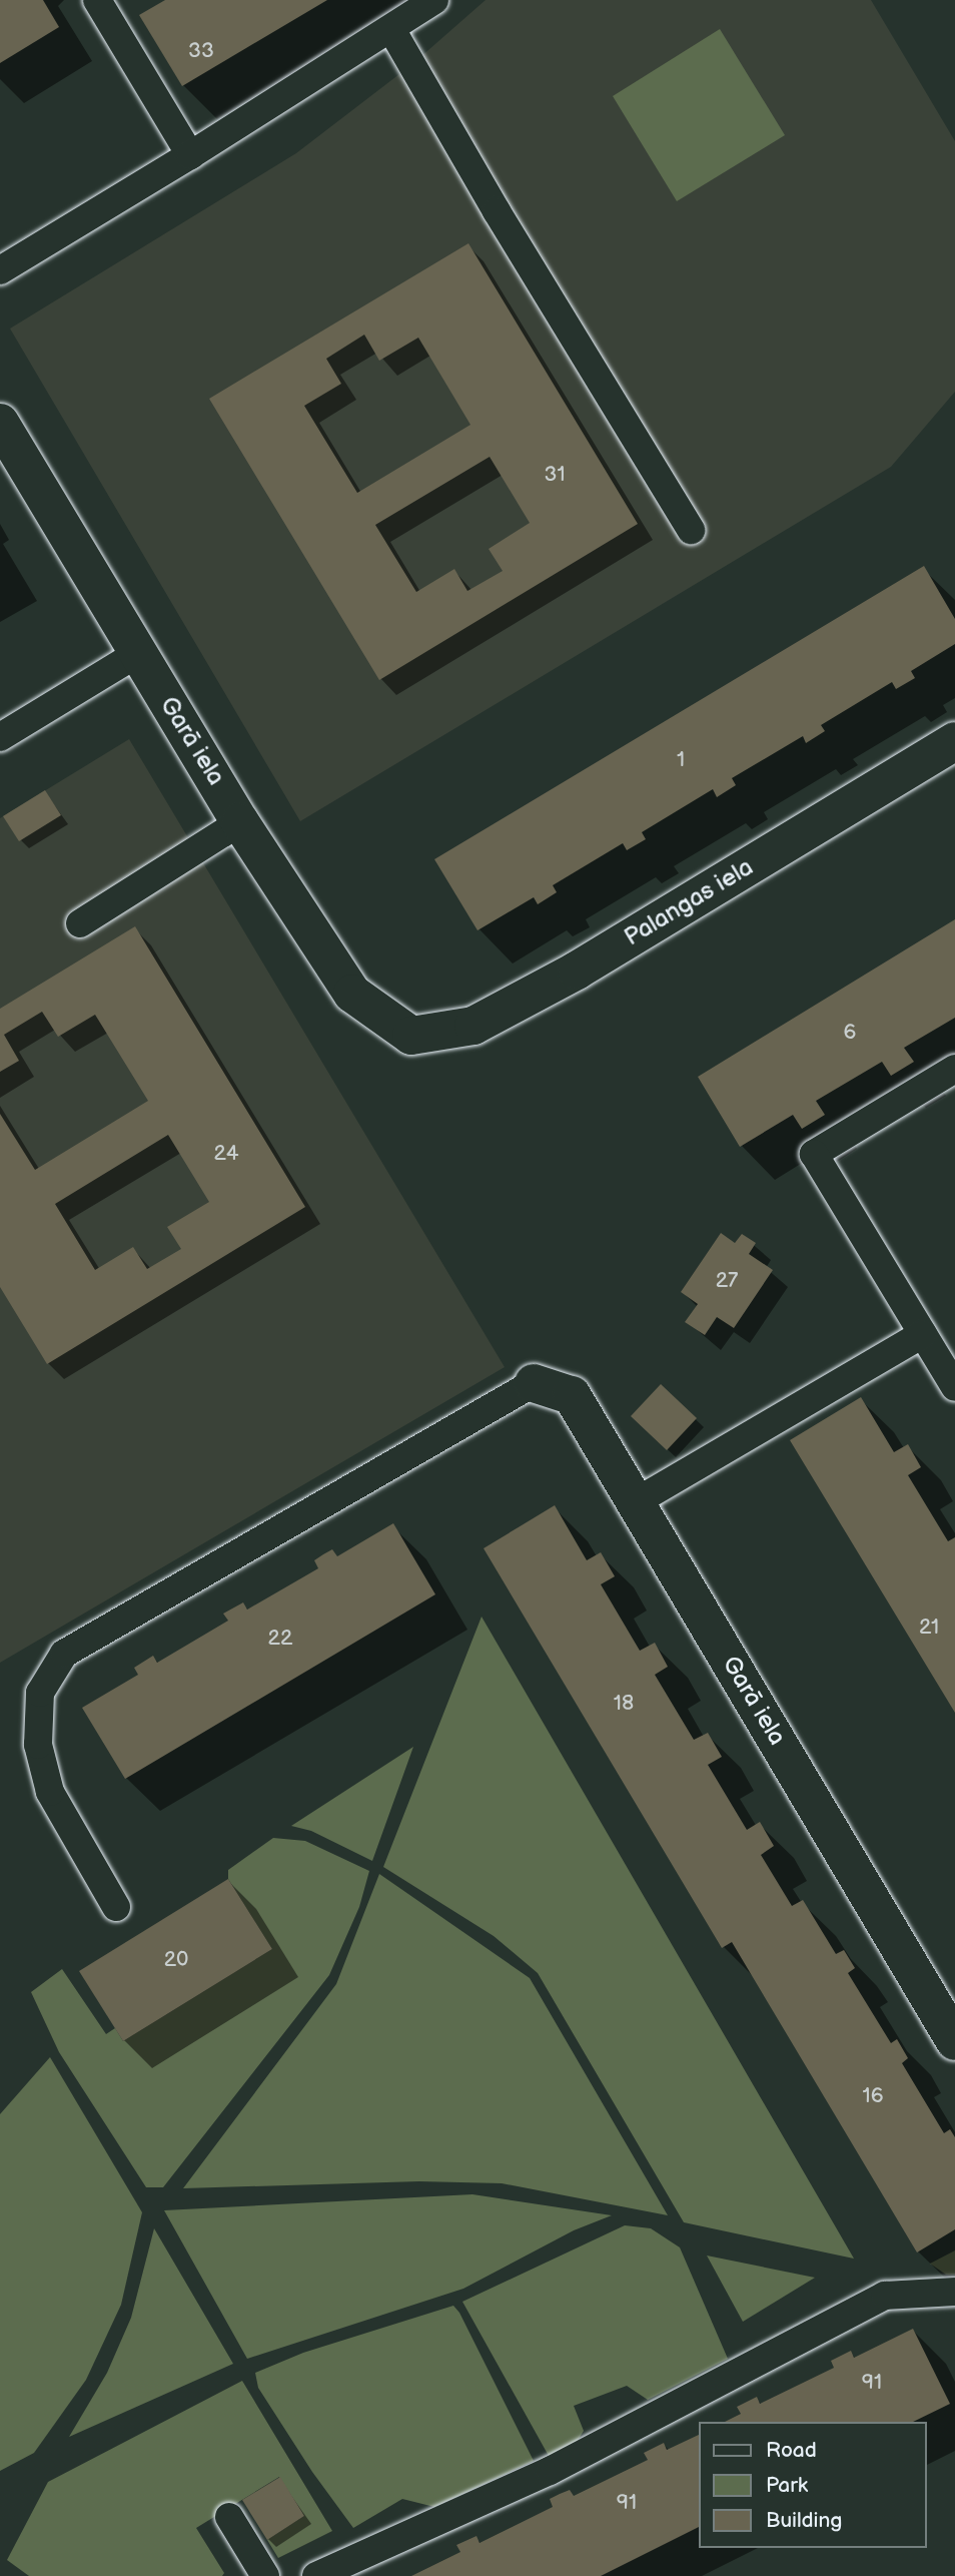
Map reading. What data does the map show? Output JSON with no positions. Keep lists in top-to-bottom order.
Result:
{
  "streets": {
    "street": ["Garā iela", "Palangas iela"]
  },
  "crossings": [
    ["Garā iela", "Palangas iela"]
  ],
  "house_numbers": [
    "33",
    "31",
    "1",
    "6",
    "24",
    "27",
    "21",
    "22",
    "18",
    "20",
    "16",
    "91",
    "91"
  ],
  "legend": ["Road", "Park", "Building"]
}
